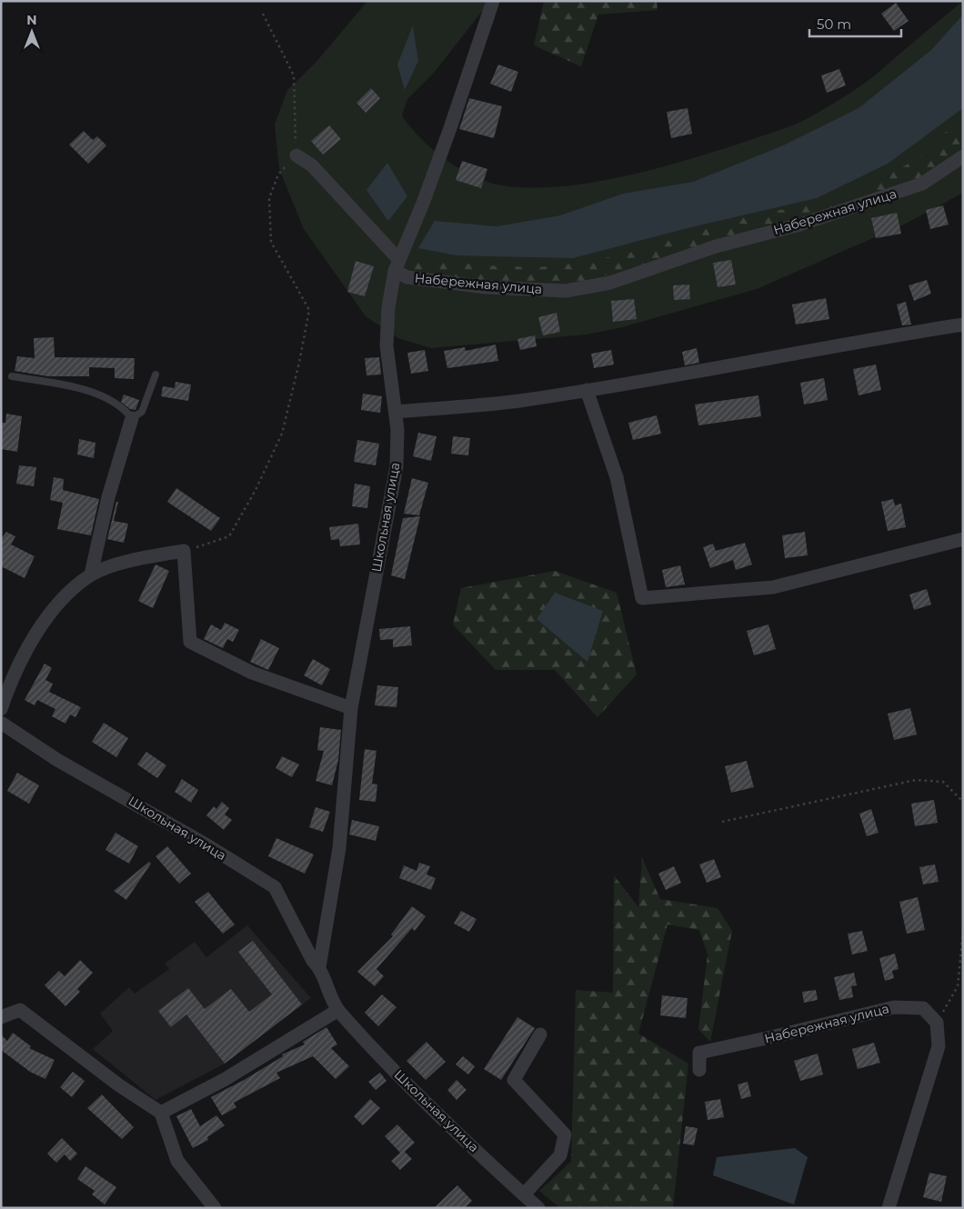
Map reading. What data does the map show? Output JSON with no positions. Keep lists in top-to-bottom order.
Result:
{
  "streets": {
    "street": ["Набережная улица", "Школьная улица"]
  },
  "crossings": [
    ["Набережная улица", "Школьная улица"]
  ],
  "scale_bar": "50 m",
  "north": "top"
}
